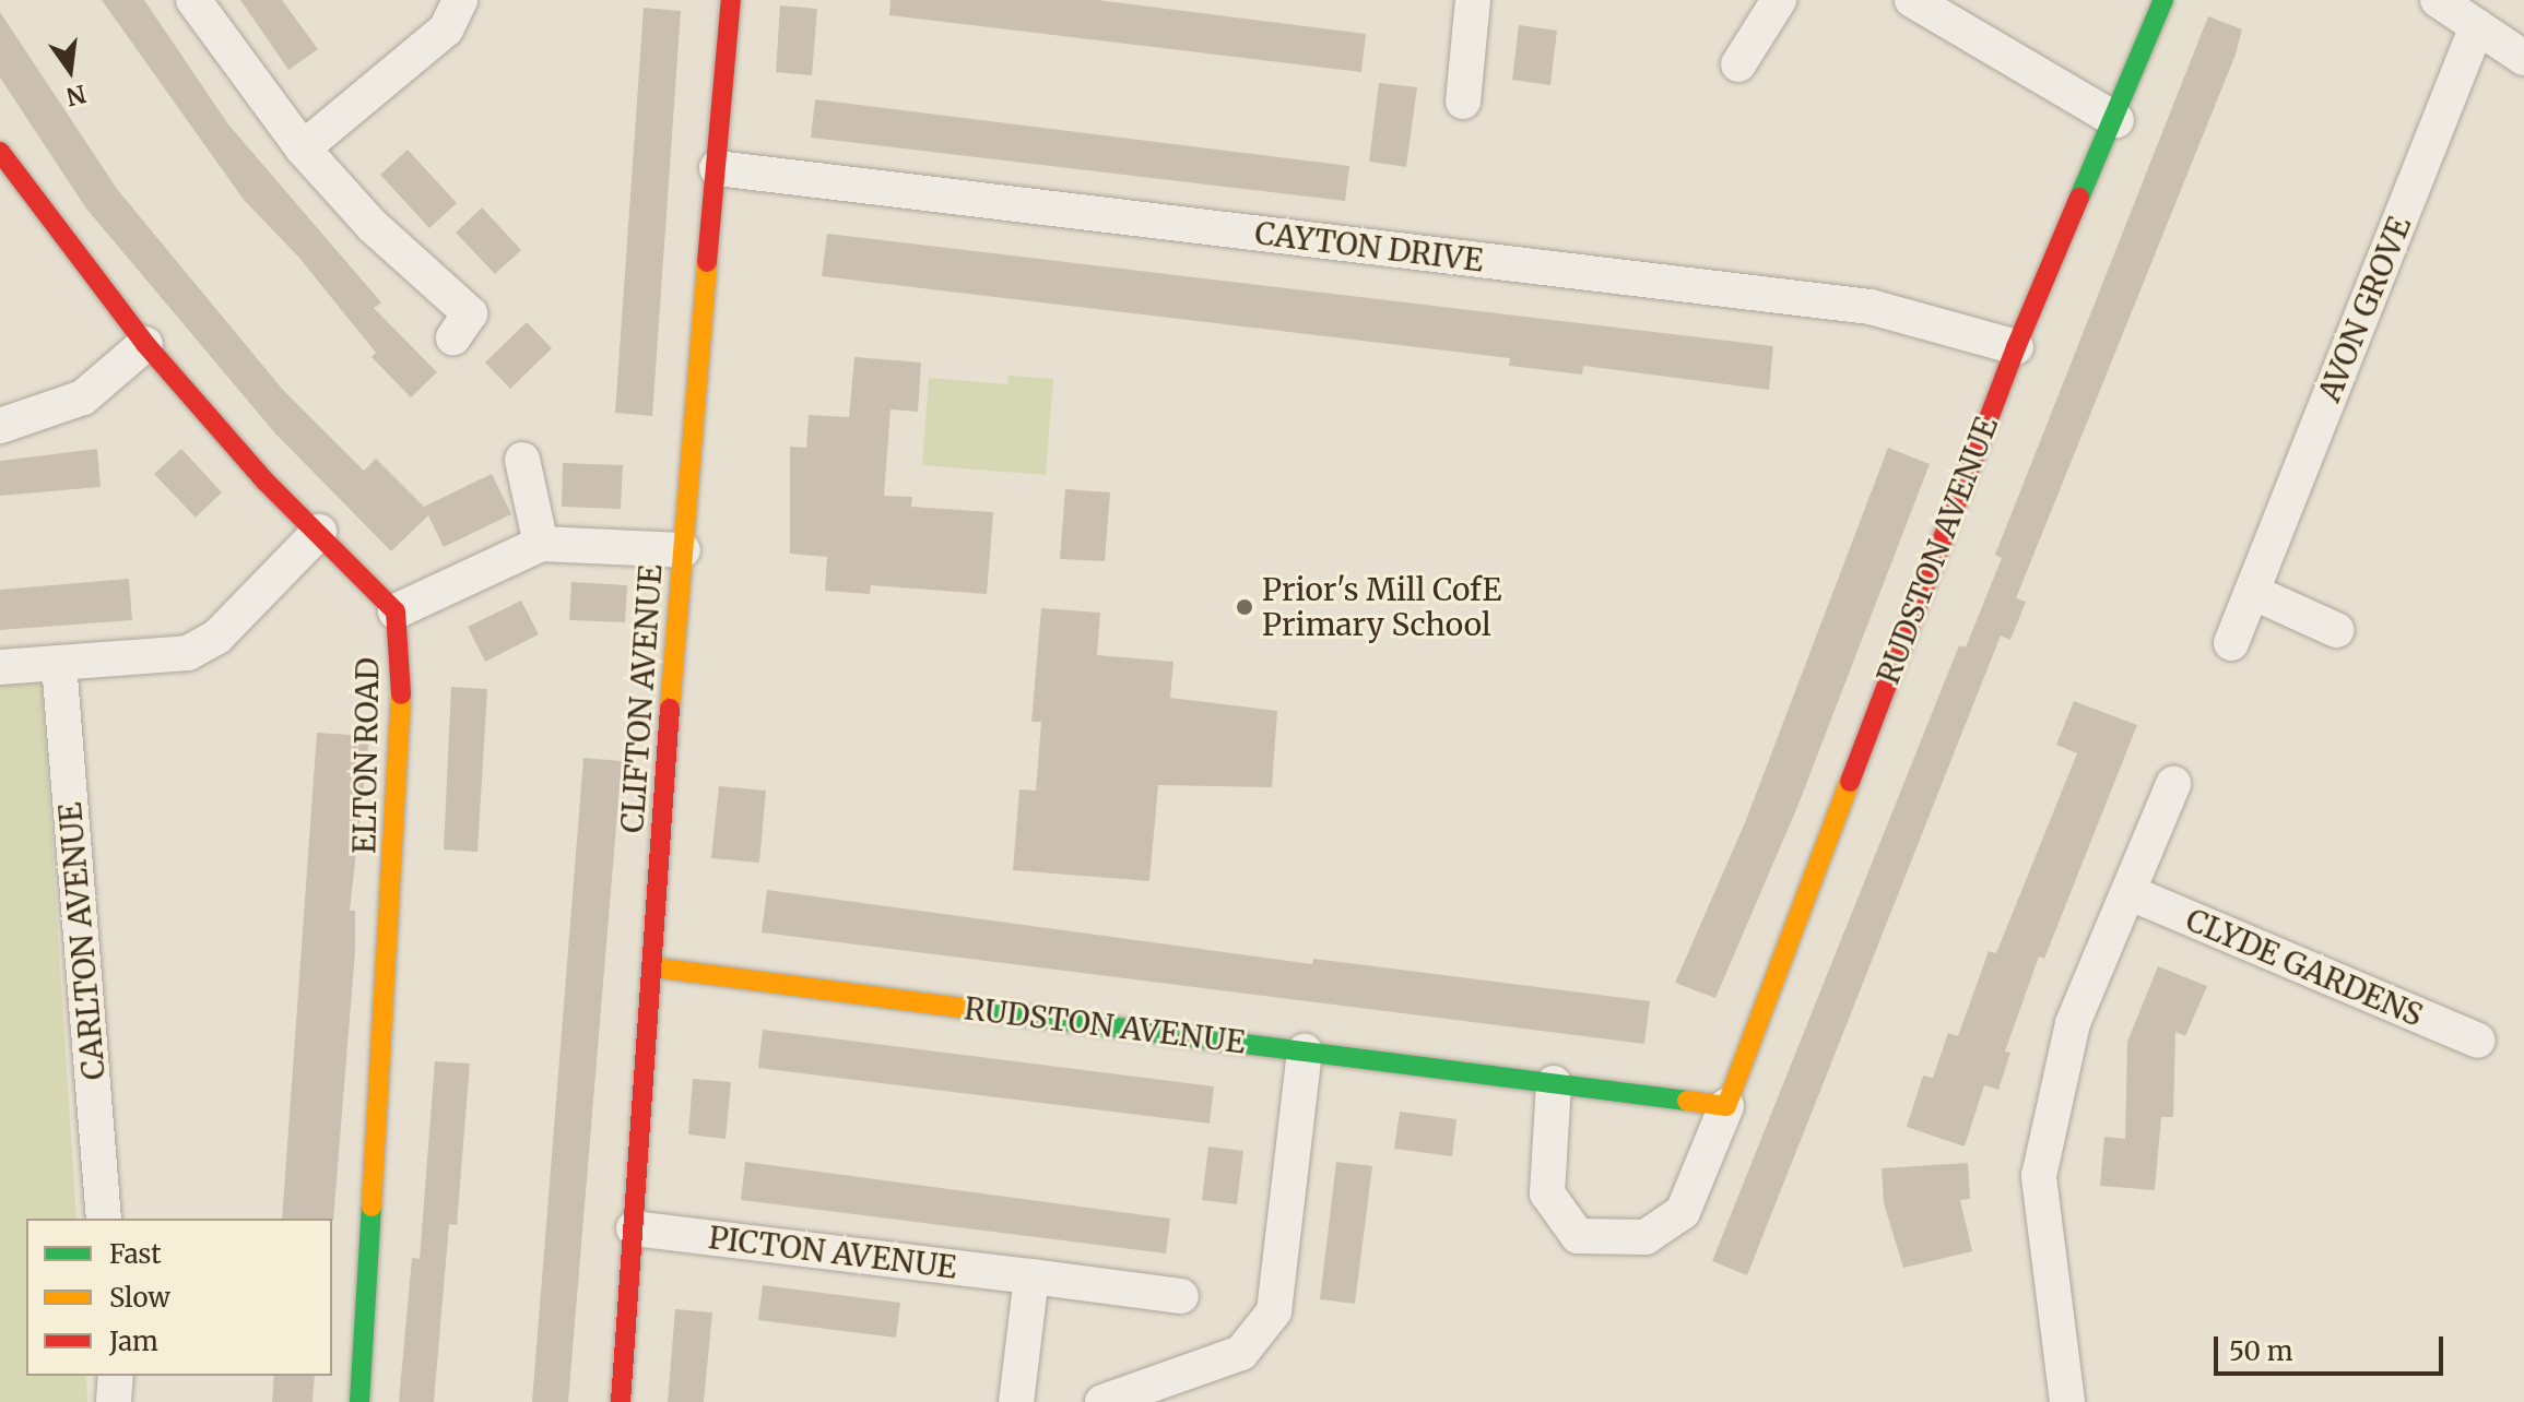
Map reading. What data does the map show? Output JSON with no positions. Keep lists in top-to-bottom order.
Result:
{
  "streets": {
    "street": [
      "CAYTON DRIVE",
      "AVON GROVE",
      "RUDSTON AVENUE",
      "CLIFTON AVENUE",
      "ELTON ROAD",
      "CARLTON AVENUE",
      "CLYDE GARDENS",
      "PICTON AVENUE"
    ]
  },
  "crossings": [
    ["CAYTON DRIVE", "RUDSTON AVENUE"],
    ["CAYTON DRIVE", "CLIFTON AVENUE"],
    ["RUDSTON AVENUE", "CLIFTON AVENUE"],
    ["CLIFTON AVENUE", "PICTON AVENUE"]
  ],
  "places": ["Prior's Mill CofE Primary School"],
  "legend": ["Fast", "Slow", "Jam"],
  "scale_bar": "50 m",
  "north": "bottom"
}
